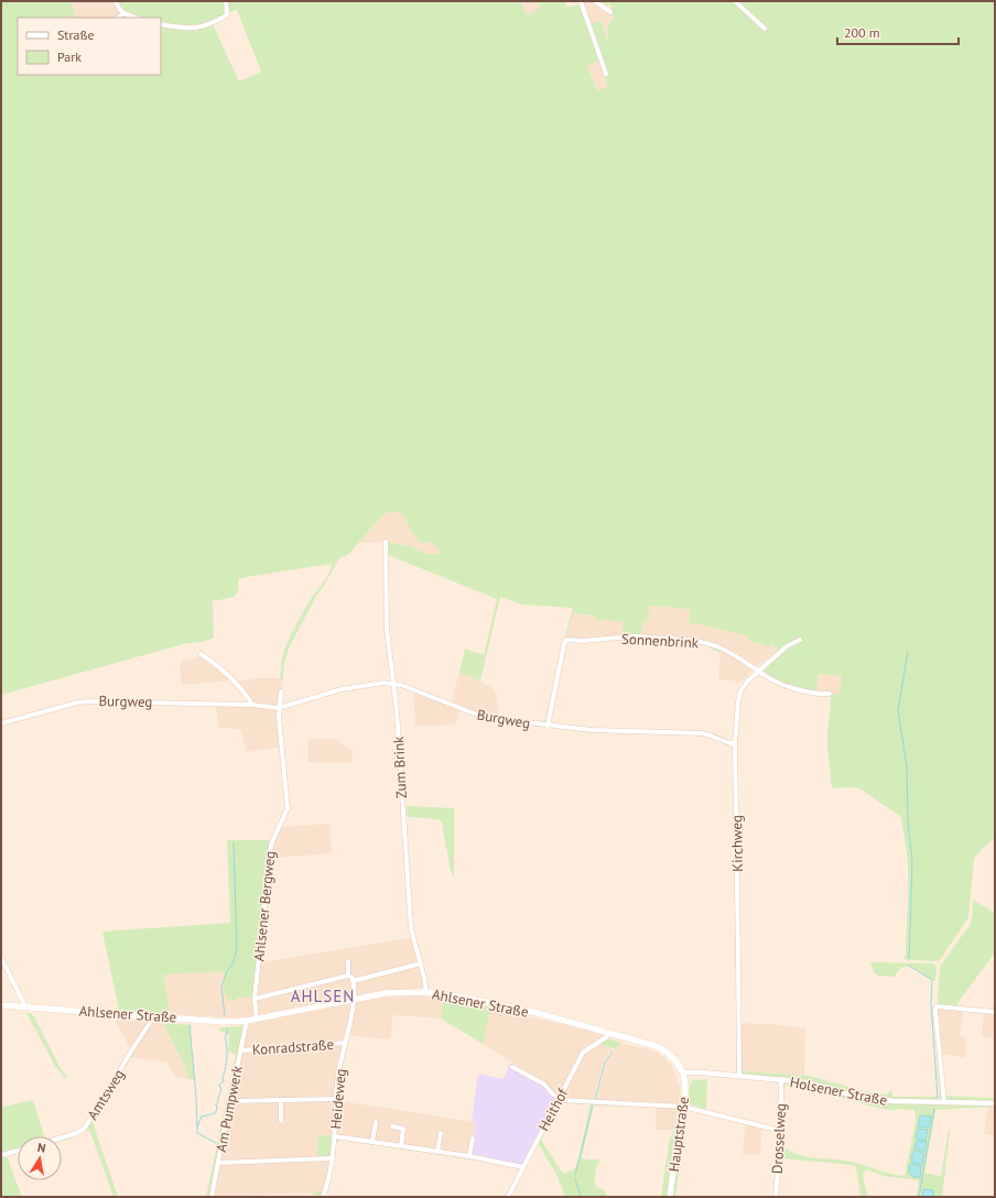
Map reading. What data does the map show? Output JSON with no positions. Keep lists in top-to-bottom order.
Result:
{
  "streets": {
    "main road": ["Ahlsener Straße", "Hauptstraße"],
    "street": [
      "Sonnenbrink",
      "Burgweg",
      "Zum Brink",
      "Kirchweg",
      "Ahlsener Bergweg",
      "Konradstraße",
      "Holsener Straße",
      "Amtsweg",
      "Heideweg",
      "Am Pumpwerk",
      "Heithof",
      "Drosselweg"
    ]
  },
  "crossings": [
    ["Sonnenbrink", "Burgweg"],
    ["Sonnenbrink", "Kirchweg"],
    ["Burgweg", "Zum Brink"],
    ["Burgweg", "Kirchweg"],
    ["Burgweg", "Ahlsener Bergweg"],
    ["Zum Brink", "Ahlsener Straße"],
    ["Kirchweg", "Holsener Straße"],
    ["Ahlsener Bergweg", "Ahlsener Straße"],
    ["Ahlsener Straße", "Holsener Straße"],
    ["Ahlsener Straße", "Amtsweg"],
    ["Ahlsener Straße", "Heideweg"],
    ["Ahlsener Straße", "Am Pumpwerk"],
    ["Ahlsener Straße", "Heithof"],
    ["Ahlsener Straße", "Hauptstraße"],
    ["Konradstraße", "Heideweg"],
    ["Konradstraße", "Am Pumpwerk"],
    ["Holsener Straße", "Hauptstraße"],
    ["Holsener Straße", "Drosselweg"]
  ],
  "districts": ["AHLSEN"],
  "legend": ["Straße", "Park"],
  "scale_bar": "200 m",
  "north": "top"
}
